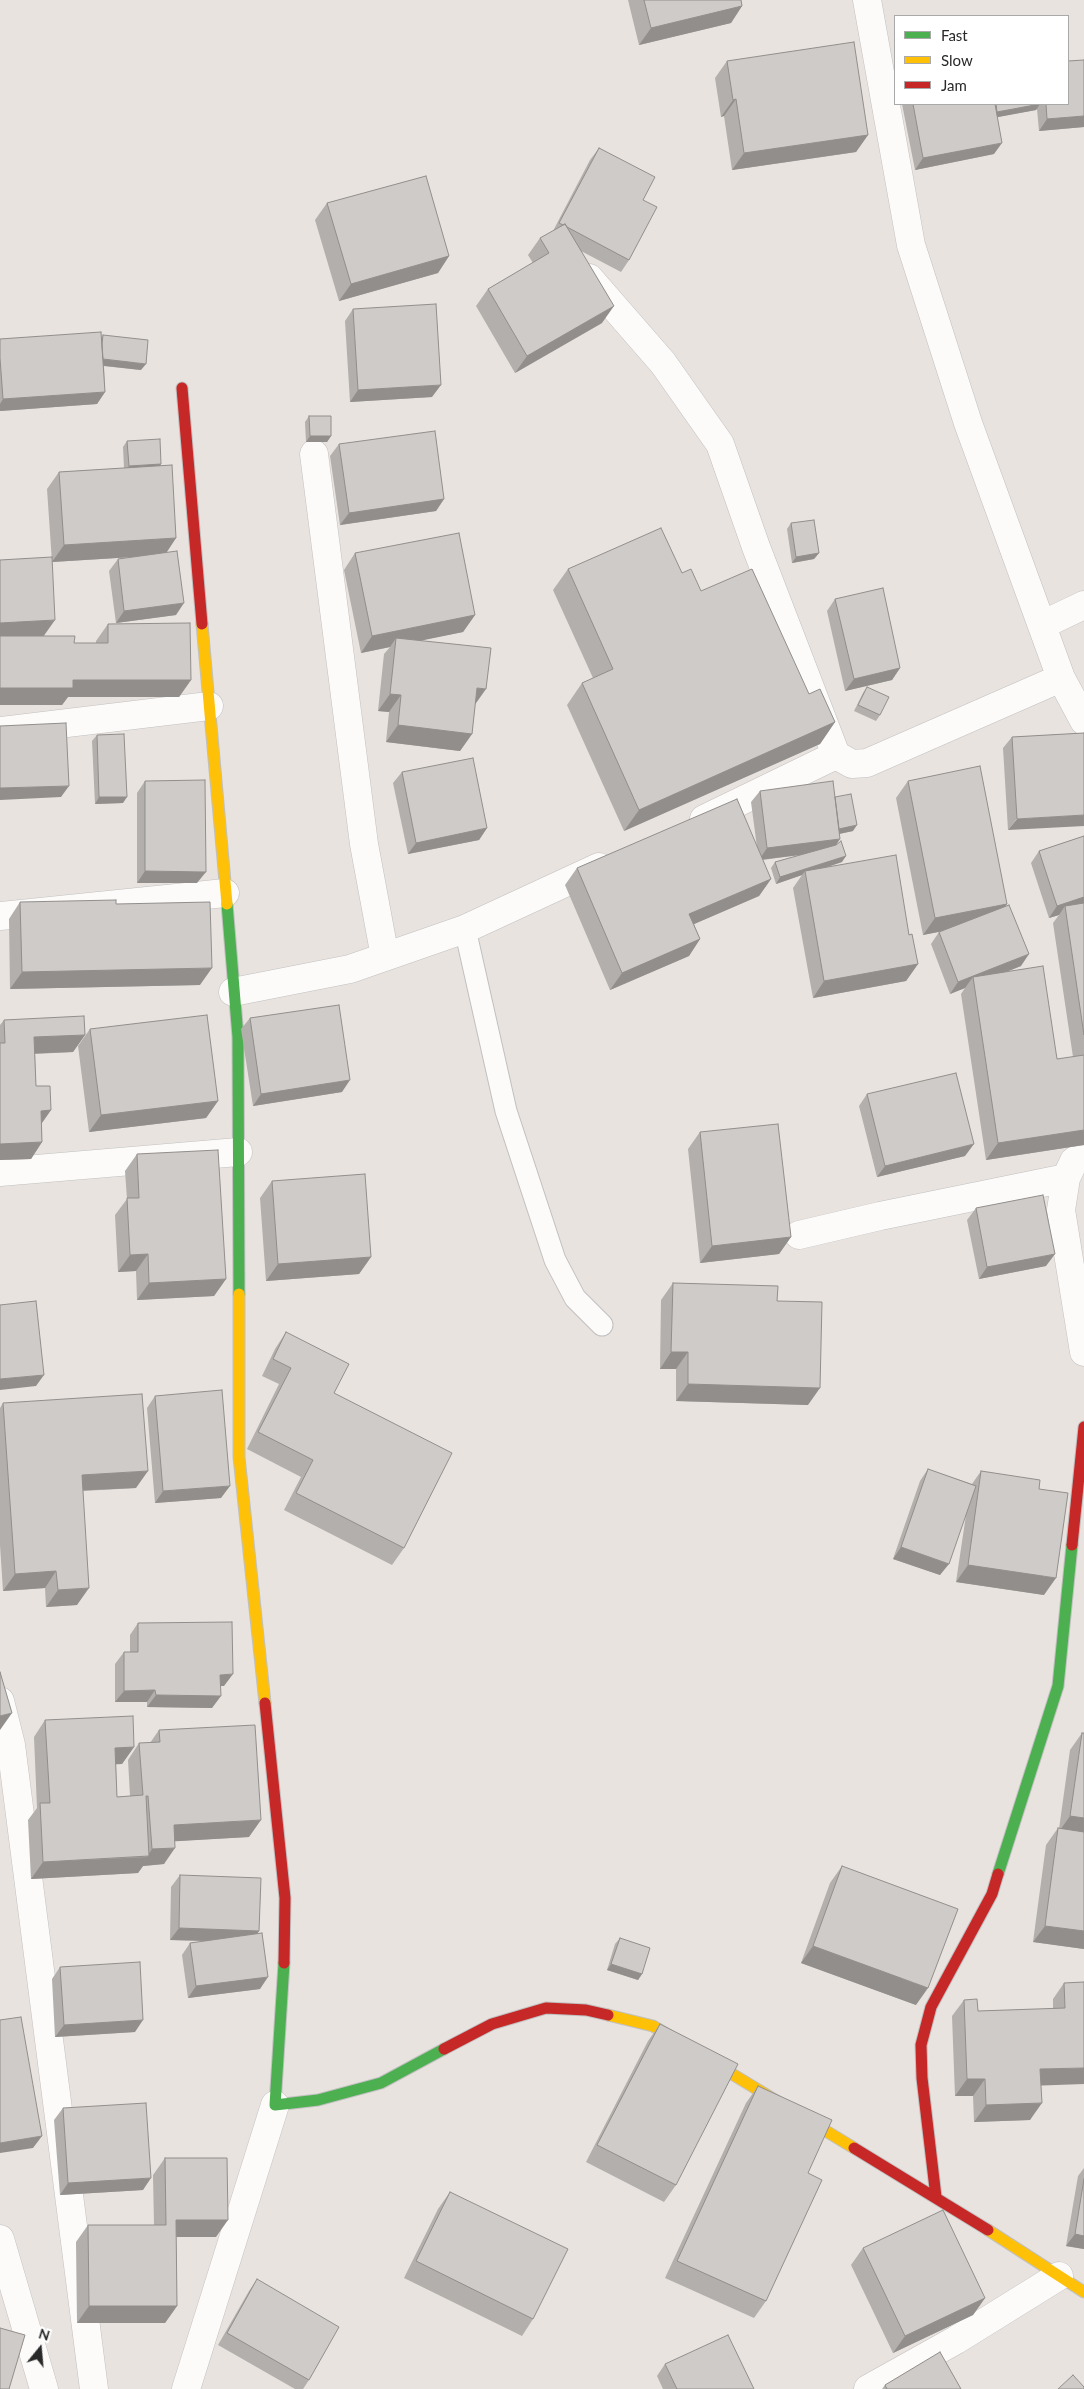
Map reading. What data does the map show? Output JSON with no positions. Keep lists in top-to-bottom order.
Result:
{
  "legend": ["Fast", "Slow", "Jam"],
  "north": "top"
}
